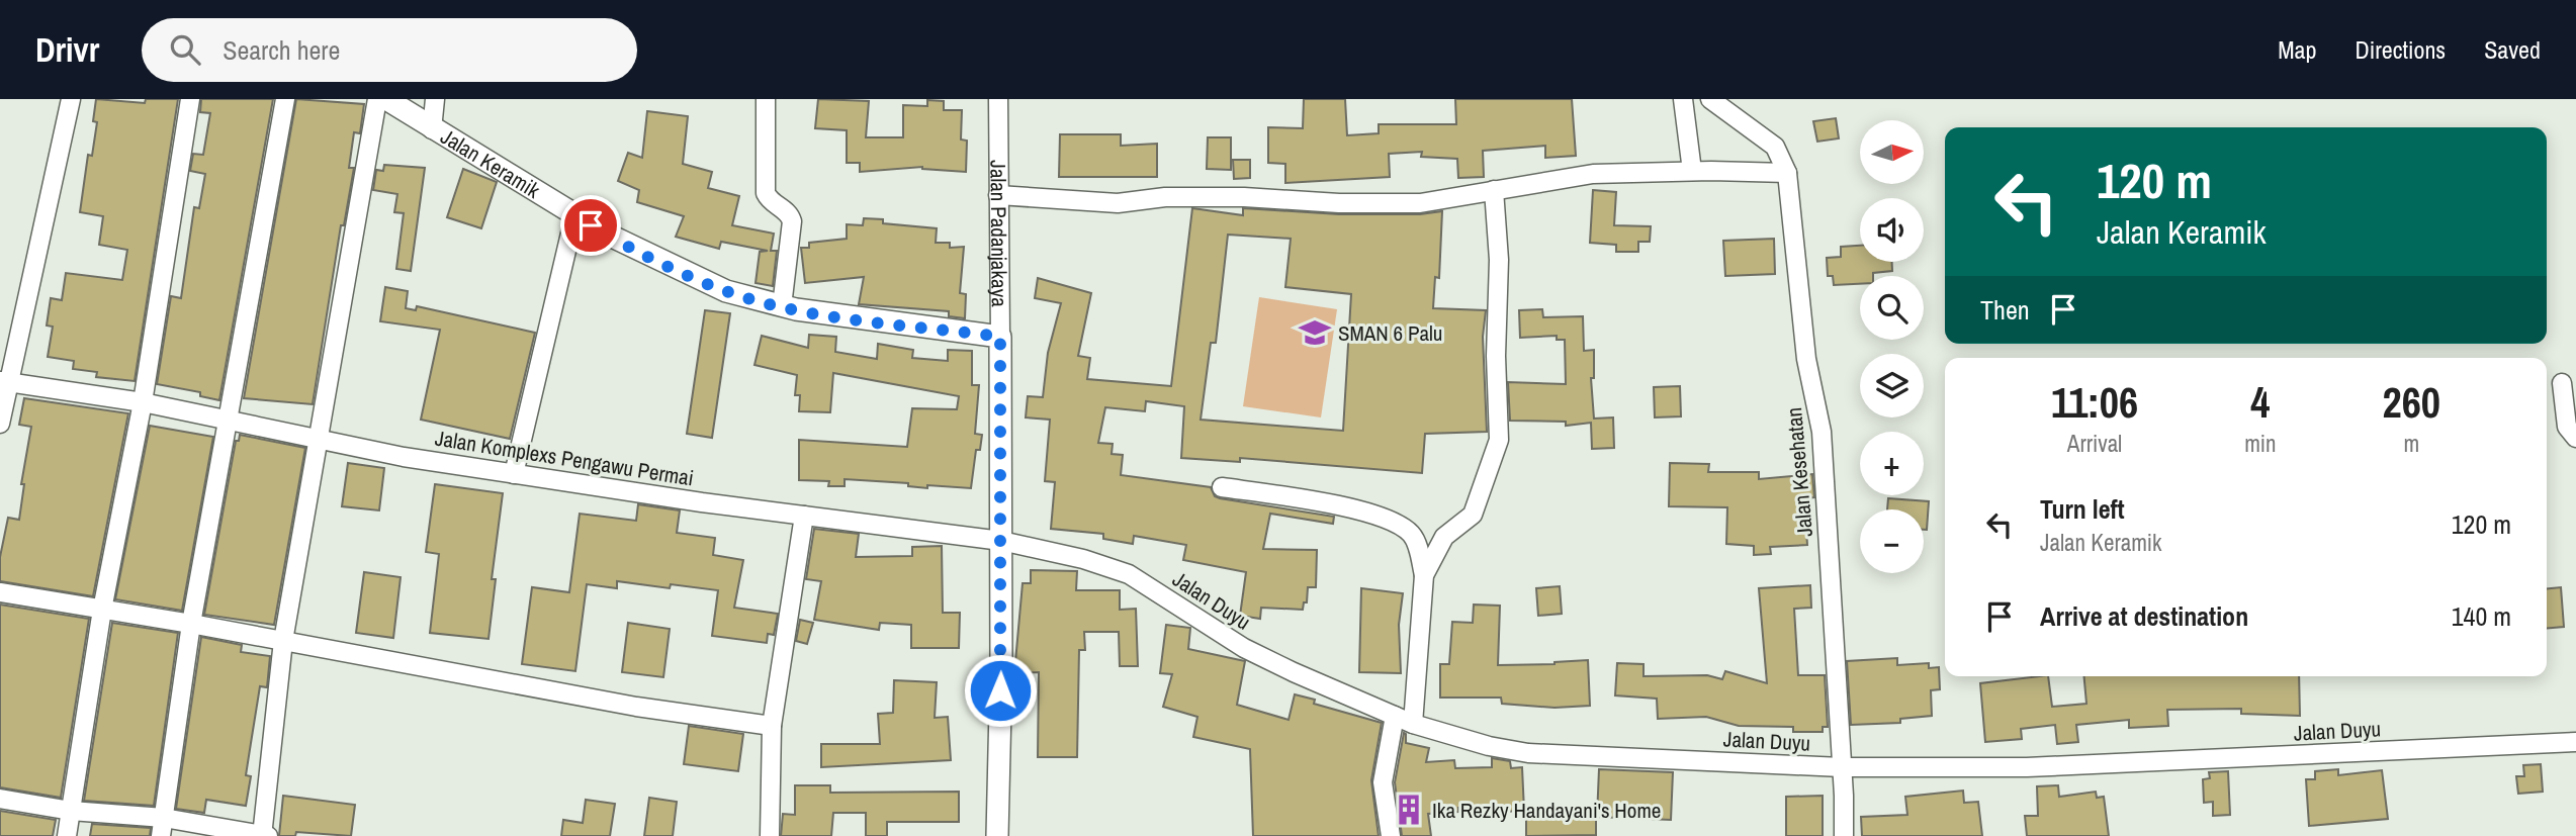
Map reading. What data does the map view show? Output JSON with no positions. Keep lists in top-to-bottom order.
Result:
{
  "streets": {
    "street": [
      "Jalan Keramik",
      "Jalan Padanjakaya",
      "Jalan Komplexs Pengawu Permai",
      "Jalan Kesehatan",
      "Jalan Duyu"
    ]
  },
  "crossings": [
    ["Jalan Keramik", "Jalan Padanjakaya"],
    ["Jalan Padanjakaya", "Jalan Komplexs Pengawu Permai"],
    ["Jalan Padanjakaya", "Jalan Duyu"],
    ["Jalan Komplexs Pengawu Permai", "Jalan Duyu"],
    ["Jalan Kesehatan", "Jalan Duyu"]
  ],
  "places": {
    "school or university": ["SMAN 6 Palu"],
    "building": ["Ika Rezky Handayani's Home"]
  },
  "north": "right",
  "page": {
    "header": "Drivr",
    "search": "Search here",
    "nav": ["Map", "Directions", "Saved"],
    "map_buttons": ["+", "−"],
    "turn": ["120 m", "Jalan Keramik"],
    "then": "Then",
    "eta": [
      "11:06",
      "Arrival",
      "4",
      "min",
      "260",
      "m"
    ],
    "list": [
      {
        "name": "Turn left",
        "note": "Jalan Keramik",
        "value": "120 m"
      },
      {
        "name": "Arrive at destination",
        "value": "140 m"
      }
    ]
  }
}
